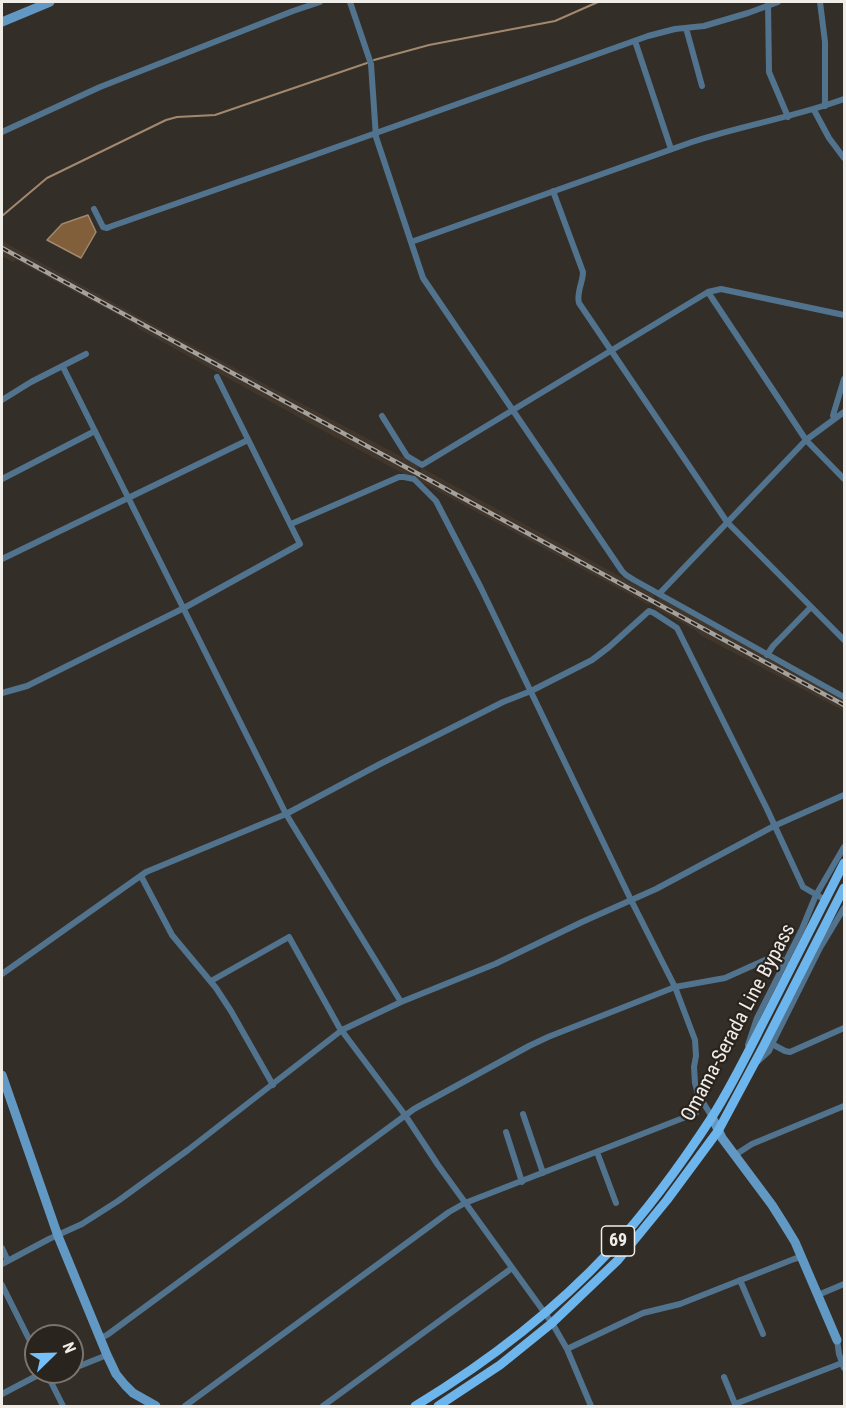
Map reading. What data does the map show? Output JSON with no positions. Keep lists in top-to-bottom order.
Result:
{
  "streets": {
    "main road": ["Omama-Serada Line Bypass", "69"]
  },
  "north": "top right"
}
